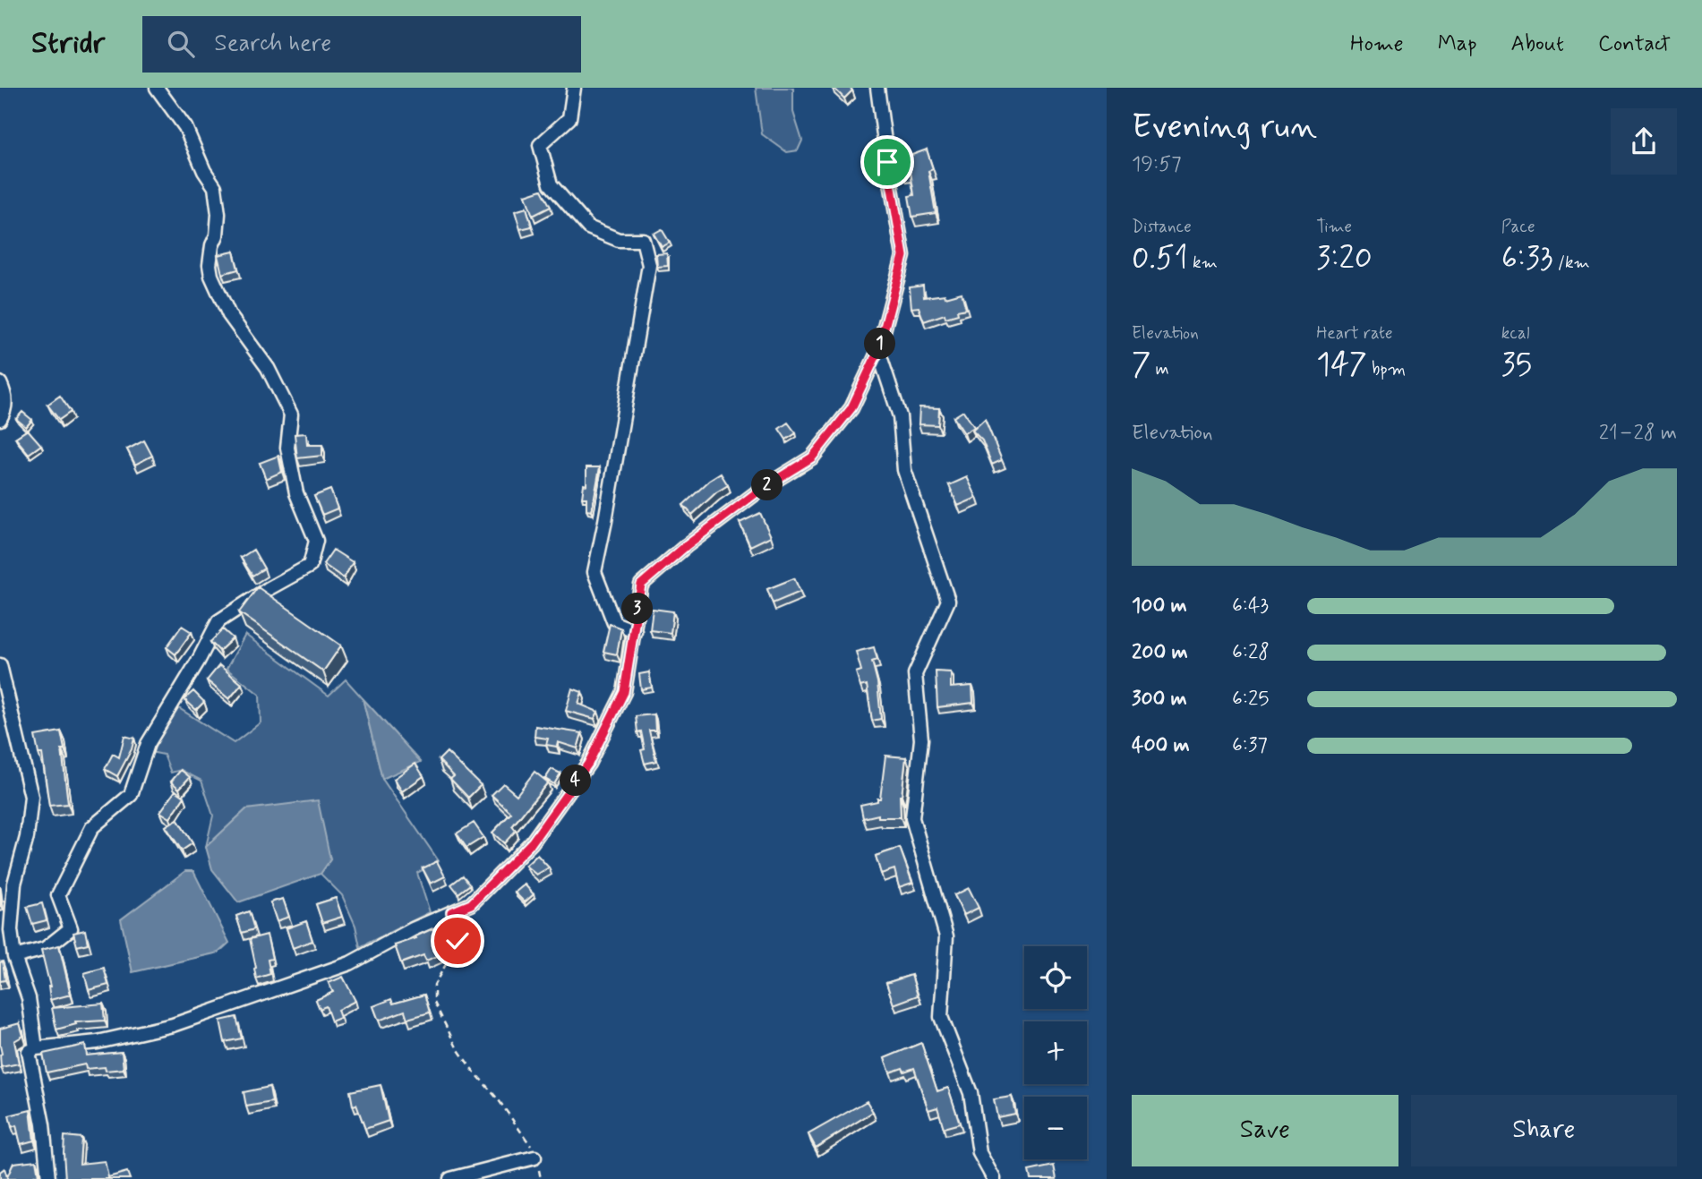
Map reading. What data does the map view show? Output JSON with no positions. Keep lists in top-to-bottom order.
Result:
{
  "page": {
    "header": "Stridr",
    "search": "Search here",
    "nav": [
      "Home",
      "Map",
      "About",
      "Contact"
    ],
    "heading": ["Evening run", "19:57"],
    "stats": [
      ["Distance", "0.51 km"],
      ["Time", "3:20"],
      ["Pace", "6:33 /km"],
      ["Elevation", "7 m"],
      ["Heart rate", "147 bpm"],
      ["kcal", "35"]
    ],
    "pins": [
      "1",
      "2",
      "3",
      "4"
    ],
    "chart": ["Elevation", "21–28 m"],
    "list": [
      {
        "name": "100 m",
        "note": "6:43"
      },
      {
        "name": "200 m",
        "note": "6:28"
      },
      {
        "name": "300 m",
        "note": "6:25"
      },
      {
        "name": "400 m",
        "note": "6:37"
      }
    ],
    "map_buttons": ["+", "−"],
    "buttons": ["Save", "Share"]
  }
}
